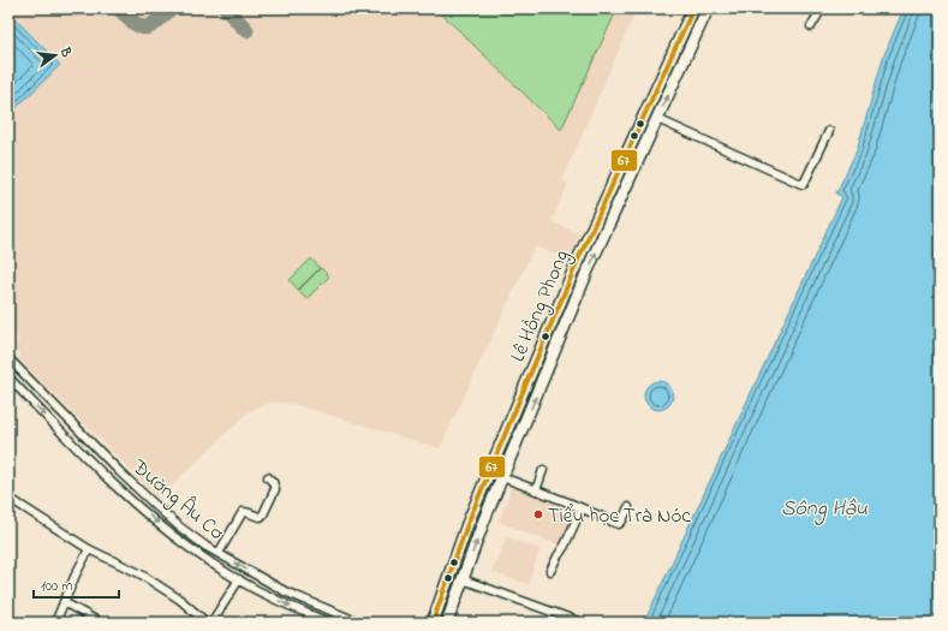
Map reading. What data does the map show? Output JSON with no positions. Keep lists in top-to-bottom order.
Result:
{
  "streets": {
    "highway": ["Lê Hồng Phong"],
    "street": ["Đường Âu Cơ"]
  },
  "water": ["Sông Hậu"],
  "places": ["Tiểu học Trà Nóc"],
  "lines": ["transit line 67"],
  "scale_bar": "100 m",
  "north": "right"
}
